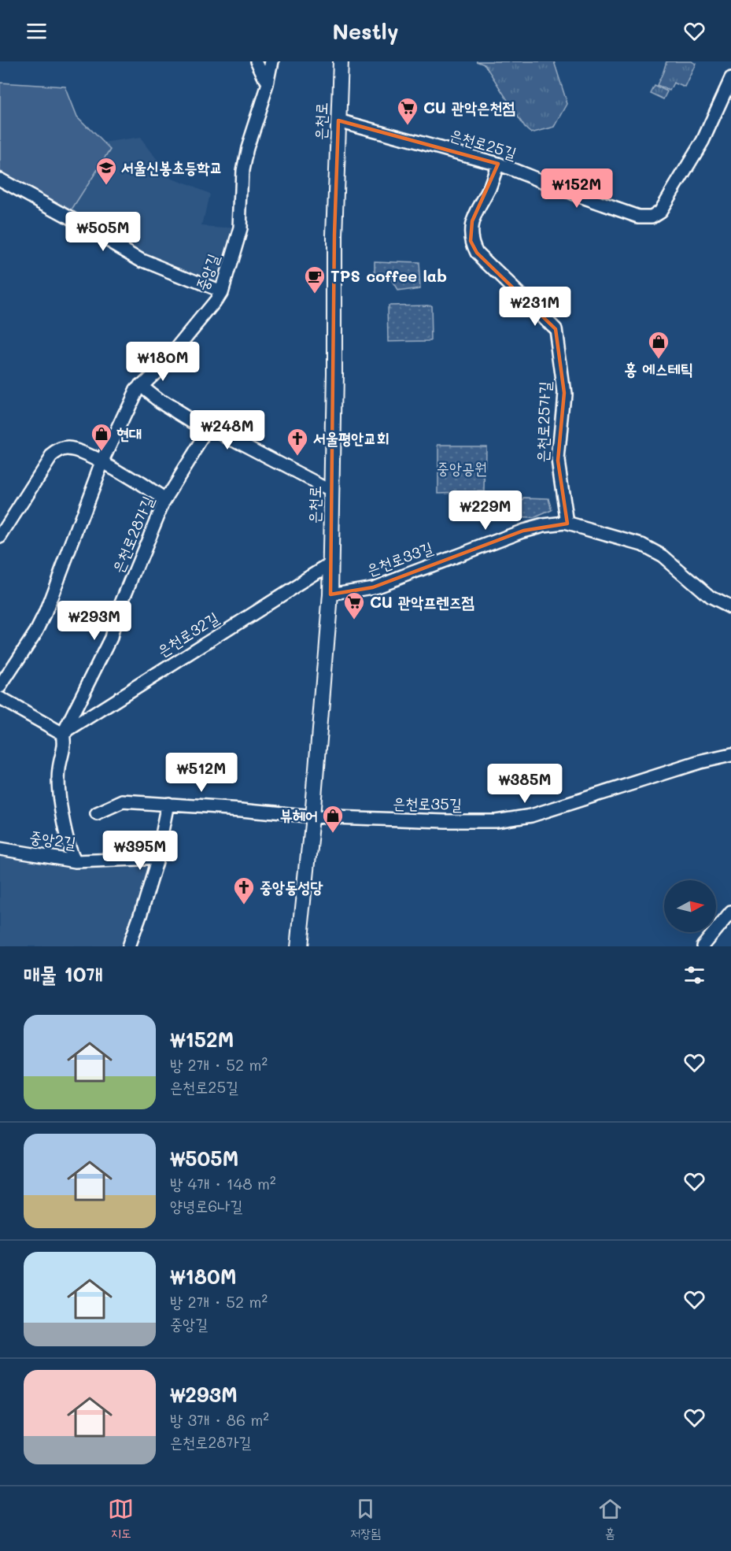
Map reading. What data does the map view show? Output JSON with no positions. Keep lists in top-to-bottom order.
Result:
{
  "streets": {
    "main road": ["은천로"],
    "street": [
      "은천로25길",
      "중앙길",
      "은천로25가길",
      "은천로28가길",
      "은천로33길",
      "은천로32길",
      "은천로35길",
      "중앙2길"
    ]
  },
  "crossings": [
    ["은천로", "은천로25길"],
    ["은천로", "은천로33길"],
    ["은천로", "은천로32길"],
    ["은천로", "은천로35길"],
    ["은천로25길", "은천로25가길"],
    ["은천로25가길", "은천로33길"],
    ["은천로28가길", "은천로32길"],
    ["은천로28가길", "중앙2길"]
  ],
  "parks": ["중앙공원"],
  "places": {
    "supermarket": ["CU 관악은천점", "CU 관악프렌즈점"],
    "school or university": ["서울신봉초등학교"],
    "cafe": ["TPS coffee lab"],
    "shop": ["홍 에스테틱", "현대", "뷰헤어"],
    "church": ["서울평안교회", "중앙동성당"]
  },
  "north": "right",
  "page": {
    "header": "Nestly",
    "price": [
      "₩152M",
      "₩505M",
      "₩231M",
      "₩180M",
      "₩248M",
      "₩229M",
      "₩293M",
      "₩512M",
      "₩385M",
      "₩395M"
    ],
    "heading": "매물 10개",
    "list": [
      {
        "name": "₩152M",
        "note": "방 2개 · 52 m² · 은천로25길"
      },
      {
        "name": "₩505M",
        "note": "방 4개 · 148 m² · 양녕로6나길"
      },
      {
        "name": "₩180M",
        "note": "방 2개 · 52 m² · 중앙길"
      },
      {
        "name": "₩293M",
        "note": "방 3개 · 86 m² · 은천로28가길"
      }
    ],
    "tabs": ["지도", "저장됨", "홈"]
  }
}
